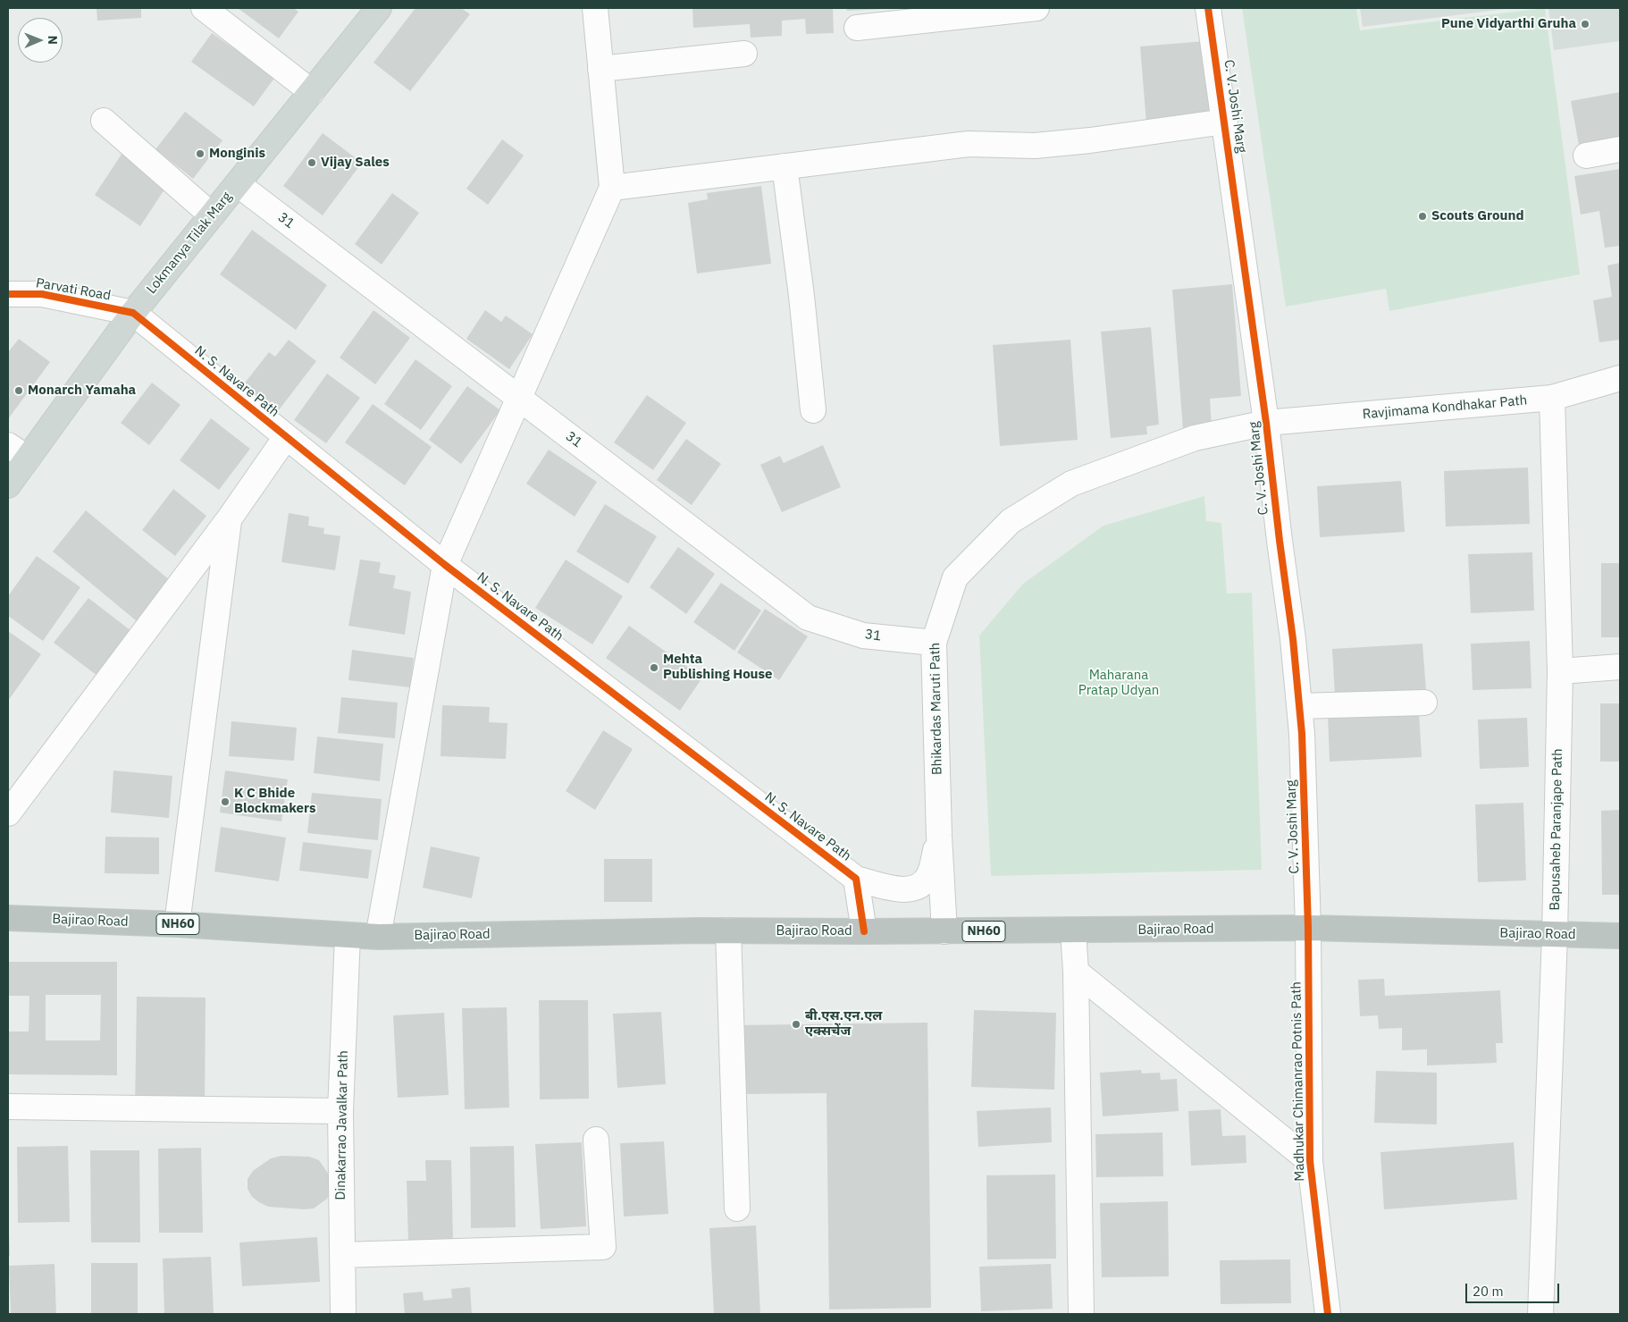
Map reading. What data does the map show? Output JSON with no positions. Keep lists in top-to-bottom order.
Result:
{
  "streets": {
    "highway": ["Bajirao Road", "NH60"],
    "main road": ["Lokmanya Tilak Marg"],
    "street": [
      "C. V. Joshi Marg",
      "31",
      "Parvati Road",
      "N. S. Navare Path",
      "Ravjimama Kondhakar Path",
      "Bhikardas Maruti Path",
      "Bapusaheb Paranjape Path",
      "Madhukar Chimanrao Potnis Path",
      "Dinakarrao Javalkar Path"
    ]
  },
  "crossings": [
    ["C. V. Joshi Marg", "Ravjimama Kondhakar Path"],
    ["C. V. Joshi Marg", "Bhikardas Maruti Path"],
    ["C. V. Joshi Marg", "Bajirao Road"],
    ["C. V. Joshi Marg", "Madhukar Chimanrao Potnis Path"],
    ["31", "Lokmanya Tilak Marg"],
    ["31", "Bhikardas Maruti Path"],
    ["Lokmanya Tilak Marg", "Parvati Road"],
    ["Lokmanya Tilak Marg", "N. S. Navare Path"],
    ["Parvati Road", "N. S. Navare Path"],
    ["N. S. Navare Path", "Bhikardas Maruti Path"],
    ["N. S. Navare Path", "Bajirao Road"],
    ["Ravjimama Kondhakar Path", "Bhikardas Maruti Path"],
    ["Ravjimama Kondhakar Path", "Bapusaheb Paranjape Path"],
    ["Bhikardas Maruti Path", "Bajirao Road"],
    ["Bapusaheb Paranjape Path", "Bajirao Road"],
    ["Bajirao Road", "Madhukar Chimanrao Potnis Path"],
    ["Bajirao Road", "Dinakarrao Javalkar Path"]
  ],
  "parks": ["Maharana Pratap Udyan"],
  "places": [
    "Pune Vidyarthi Gruha",
    "Monginis",
    "Vijay Sales",
    "Scouts Ground",
    "Monarch Yamaha",
    "Mehta Publishing House",
    "K C Bhide Blockmakers",
    "बी.एस.एन.एल एक्सचेंज"
  ],
  "scale_bar": "20 m",
  "north": "right"
}
